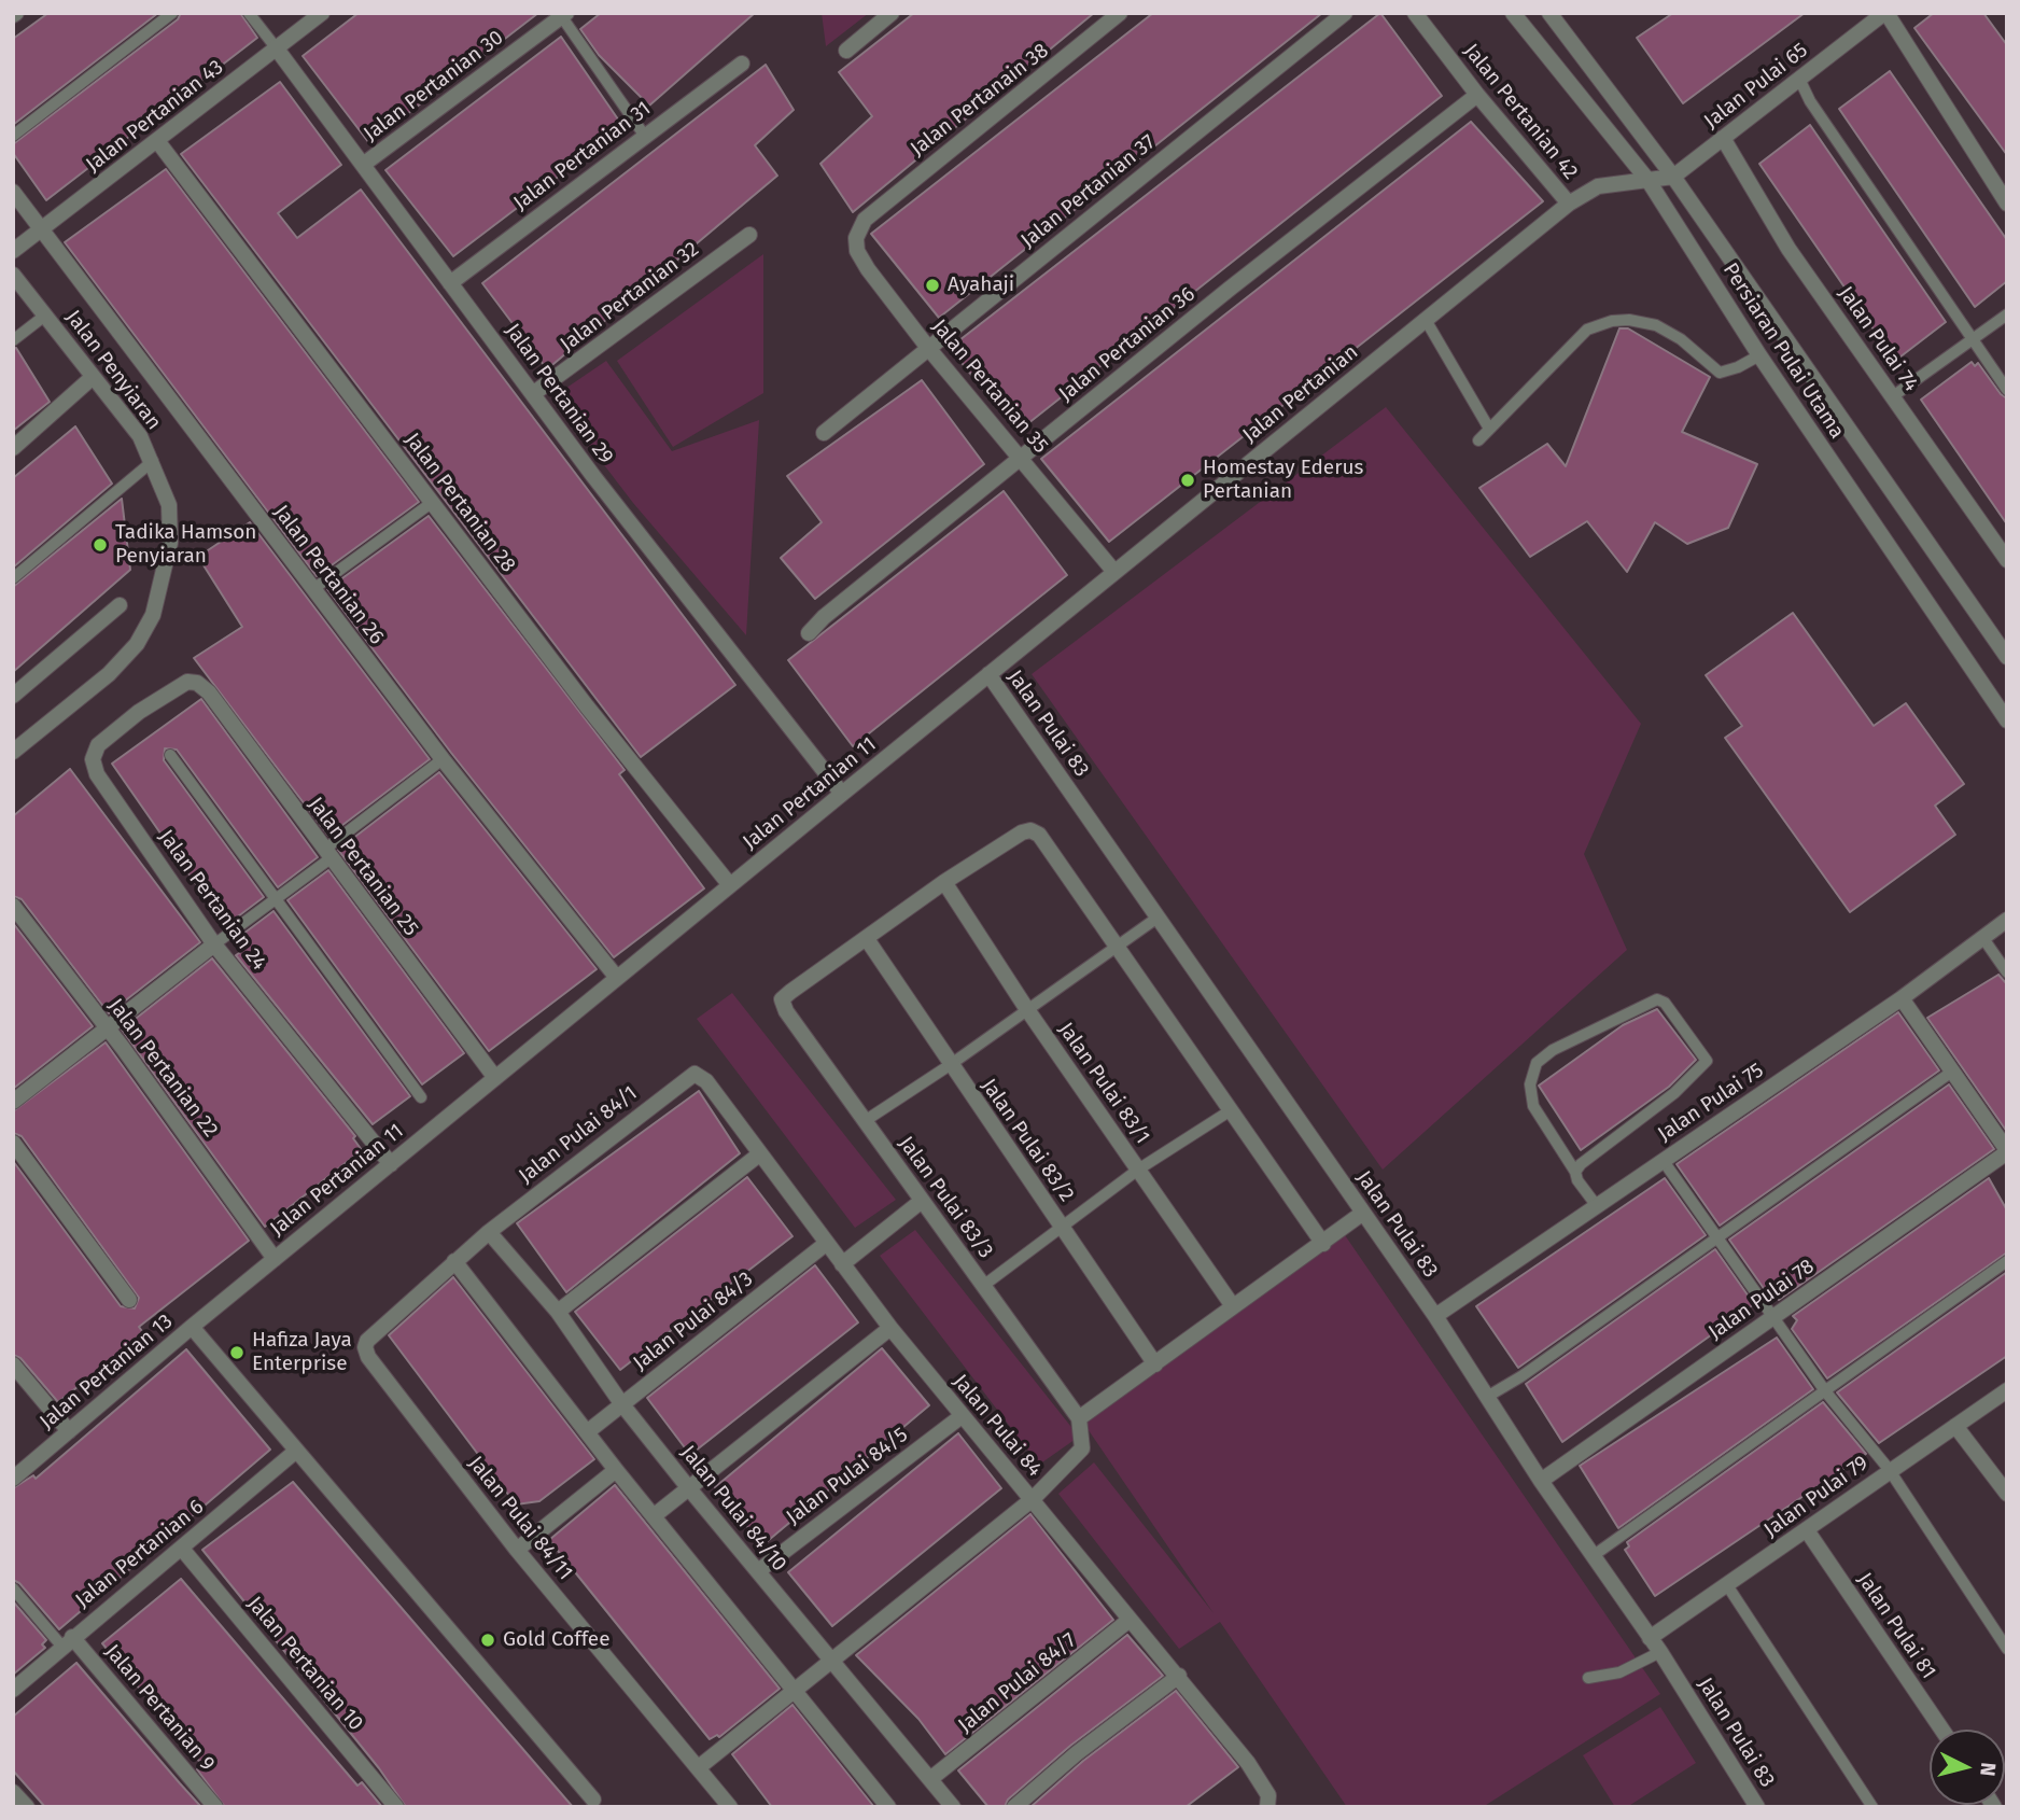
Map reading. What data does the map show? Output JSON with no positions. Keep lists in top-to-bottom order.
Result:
{
  "streets": {
    "street": [
      "Jalan Pertanian 30",
      "Jalan Pulai 65",
      "Jalan Pertanain 38",
      "Jalan Pertanian 42",
      "Jalan Pertanian 43",
      "Jalan Pertanian 31",
      "Jalan Pertanian 37",
      "Jalan Pertanian 32",
      "Jalan Pulai 74",
      "Jalan Pertanian 36",
      "Persiaran Pulai Utama",
      "Jalan Penyiaran",
      "Jalan Pertanian 35",
      "Jalan Pertanian 29",
      "Jalan Pertanian",
      "Jalan Pertanian 28",
      "Jalan Pertanian 26",
      "Jalan Pulai 83",
      "Jalan Pertanian 11",
      "Jalan Pertanian 25",
      "Jalan Pertanian 24",
      "Jalan Pertanian 22",
      "Jalan Pulai 83/1",
      "Jalan Pulai 75",
      "Jalan Pulai 84/1",
      "Jalan Pulai 83/2",
      "Jalan Pulai 83/3",
      "Jalan Pulai 78",
      "Jalan Pulai 84/3",
      "Jalan Pertanian 13",
      "Jalan Pulai 84",
      "Jalan Pulai 84/5",
      "Jalan Pulai 79",
      "Jalan Pulai 84/10",
      "Jalan Pulai 84/11",
      "Jalan Pertanian 6",
      "Jalan Pulai 81",
      "Jalan Pertanian 10",
      "Jalan Pulai 84/7",
      "Jalan Pertanian 9"
    ]
  },
  "crossings": [
    ["Jalan Pertanian 30", "Jalan Pertanian 29"],
    ["Jalan Pulai 65", "Jalan Pertanian 42"],
    ["Jalan Pulai 65", "Jalan Pulai 74"],
    ["Jalan Pulai 65", "Persiaran Pulai Utama"],
    ["Jalan Pertanain 38", "Jalan Pertanian 35"],
    ["Jalan Pertanian 42", "Jalan Pertanian 36"],
    ["Jalan Pertanian 42", "Persiaran Pulai Utama"],
    ["Jalan Pertanian 42", "Jalan Pertanian"],
    ["Jalan Pertanian 43", "Jalan Pertanian 29"],
    ["Jalan Pertanian 43", "Jalan Pertanian 28"],
    ["Jalan Pertanian 43", "Jalan Pertanian 26"],
    ["Jalan Pertanian 31", "Jalan Pertanian 29"],
    ["Jalan Pertanian 37", "Jalan Pertanian 35"],
    ["Jalan Pertanian 32", "Jalan Pertanian 29"],
    ["Jalan Pertanian 36", "Jalan Pertanian 35"],
    ["Jalan Pertanian 35", "Jalan Pertanian"],
    ["Jalan Pertanian 29", "Jalan Pertanian 11"],
    ["Jalan Pertanian", "Jalan Pulai 83"],
    ["Jalan Pertanian", "Jalan Pertanian 11"],
    ["Jalan Pertanian 28", "Jalan Pertanian 11"],
    ["Jalan Pertanian 26", "Jalan Pertanian 11"],
    ["Jalan Pulai 83", "Jalan Pertanian 11"],
    ["Jalan Pulai 83", "Jalan Pulai 75"],
    ["Jalan Pulai 83", "Jalan Pulai 78"],
    ["Jalan Pulai 83", "Jalan Pulai 79"],
    ["Jalan Pertanian 11", "Jalan Pertanian 25"],
    ["Jalan Pertanian 11", "Jalan Pertanian 24"],
    ["Jalan Pertanian 11", "Jalan Pertanian 22"],
    ["Jalan Pertanian 11", "Jalan Pertanian 13"],
    ["Jalan Pertanian 25", "Jalan Pertanian 24"],
    ["Jalan Pulai 84/1", "Jalan Pulai 84"],
    ["Jalan Pulai 84/1", "Jalan Pulai 84/10"],
    ["Jalan Pulai 84/1", "Jalan Pulai 84/11"],
    ["Jalan Pulai 83/2", "Jalan Pulai 83/3"],
    ["Jalan Pulai 84/3", "Jalan Pulai 84"],
    ["Jalan Pulai 84/3", "Jalan Pulai 84/10"],
    ["Jalan Pulai 84", "Jalan Pulai 84/5"],
    ["Jalan Pulai 84", "Jalan Pulai 84/7"],
    ["Jalan Pulai 84/5", "Jalan Pulai 84/10"],
    ["Jalan Pulai 79", "Jalan Pulai 81"],
    ["Jalan Pulai 84/10", "Jalan Pulai 84/11"],
    ["Jalan Pulai 84/10", "Jalan Pulai 84/7"],
    ["Jalan Pertanian 6", "Jalan Pertanian 10"],
    ["Jalan Pertanian 6", "Jalan Pertanian 9"]
  ],
  "places": [
    "Ayahaji",
    "Homestay Ederus Pertanian",
    "Tadika Hamson Penyiaran",
    "Hafiza Jaya Enterprise",
    "Gold Coffee"
  ],
  "north": "right"
}
